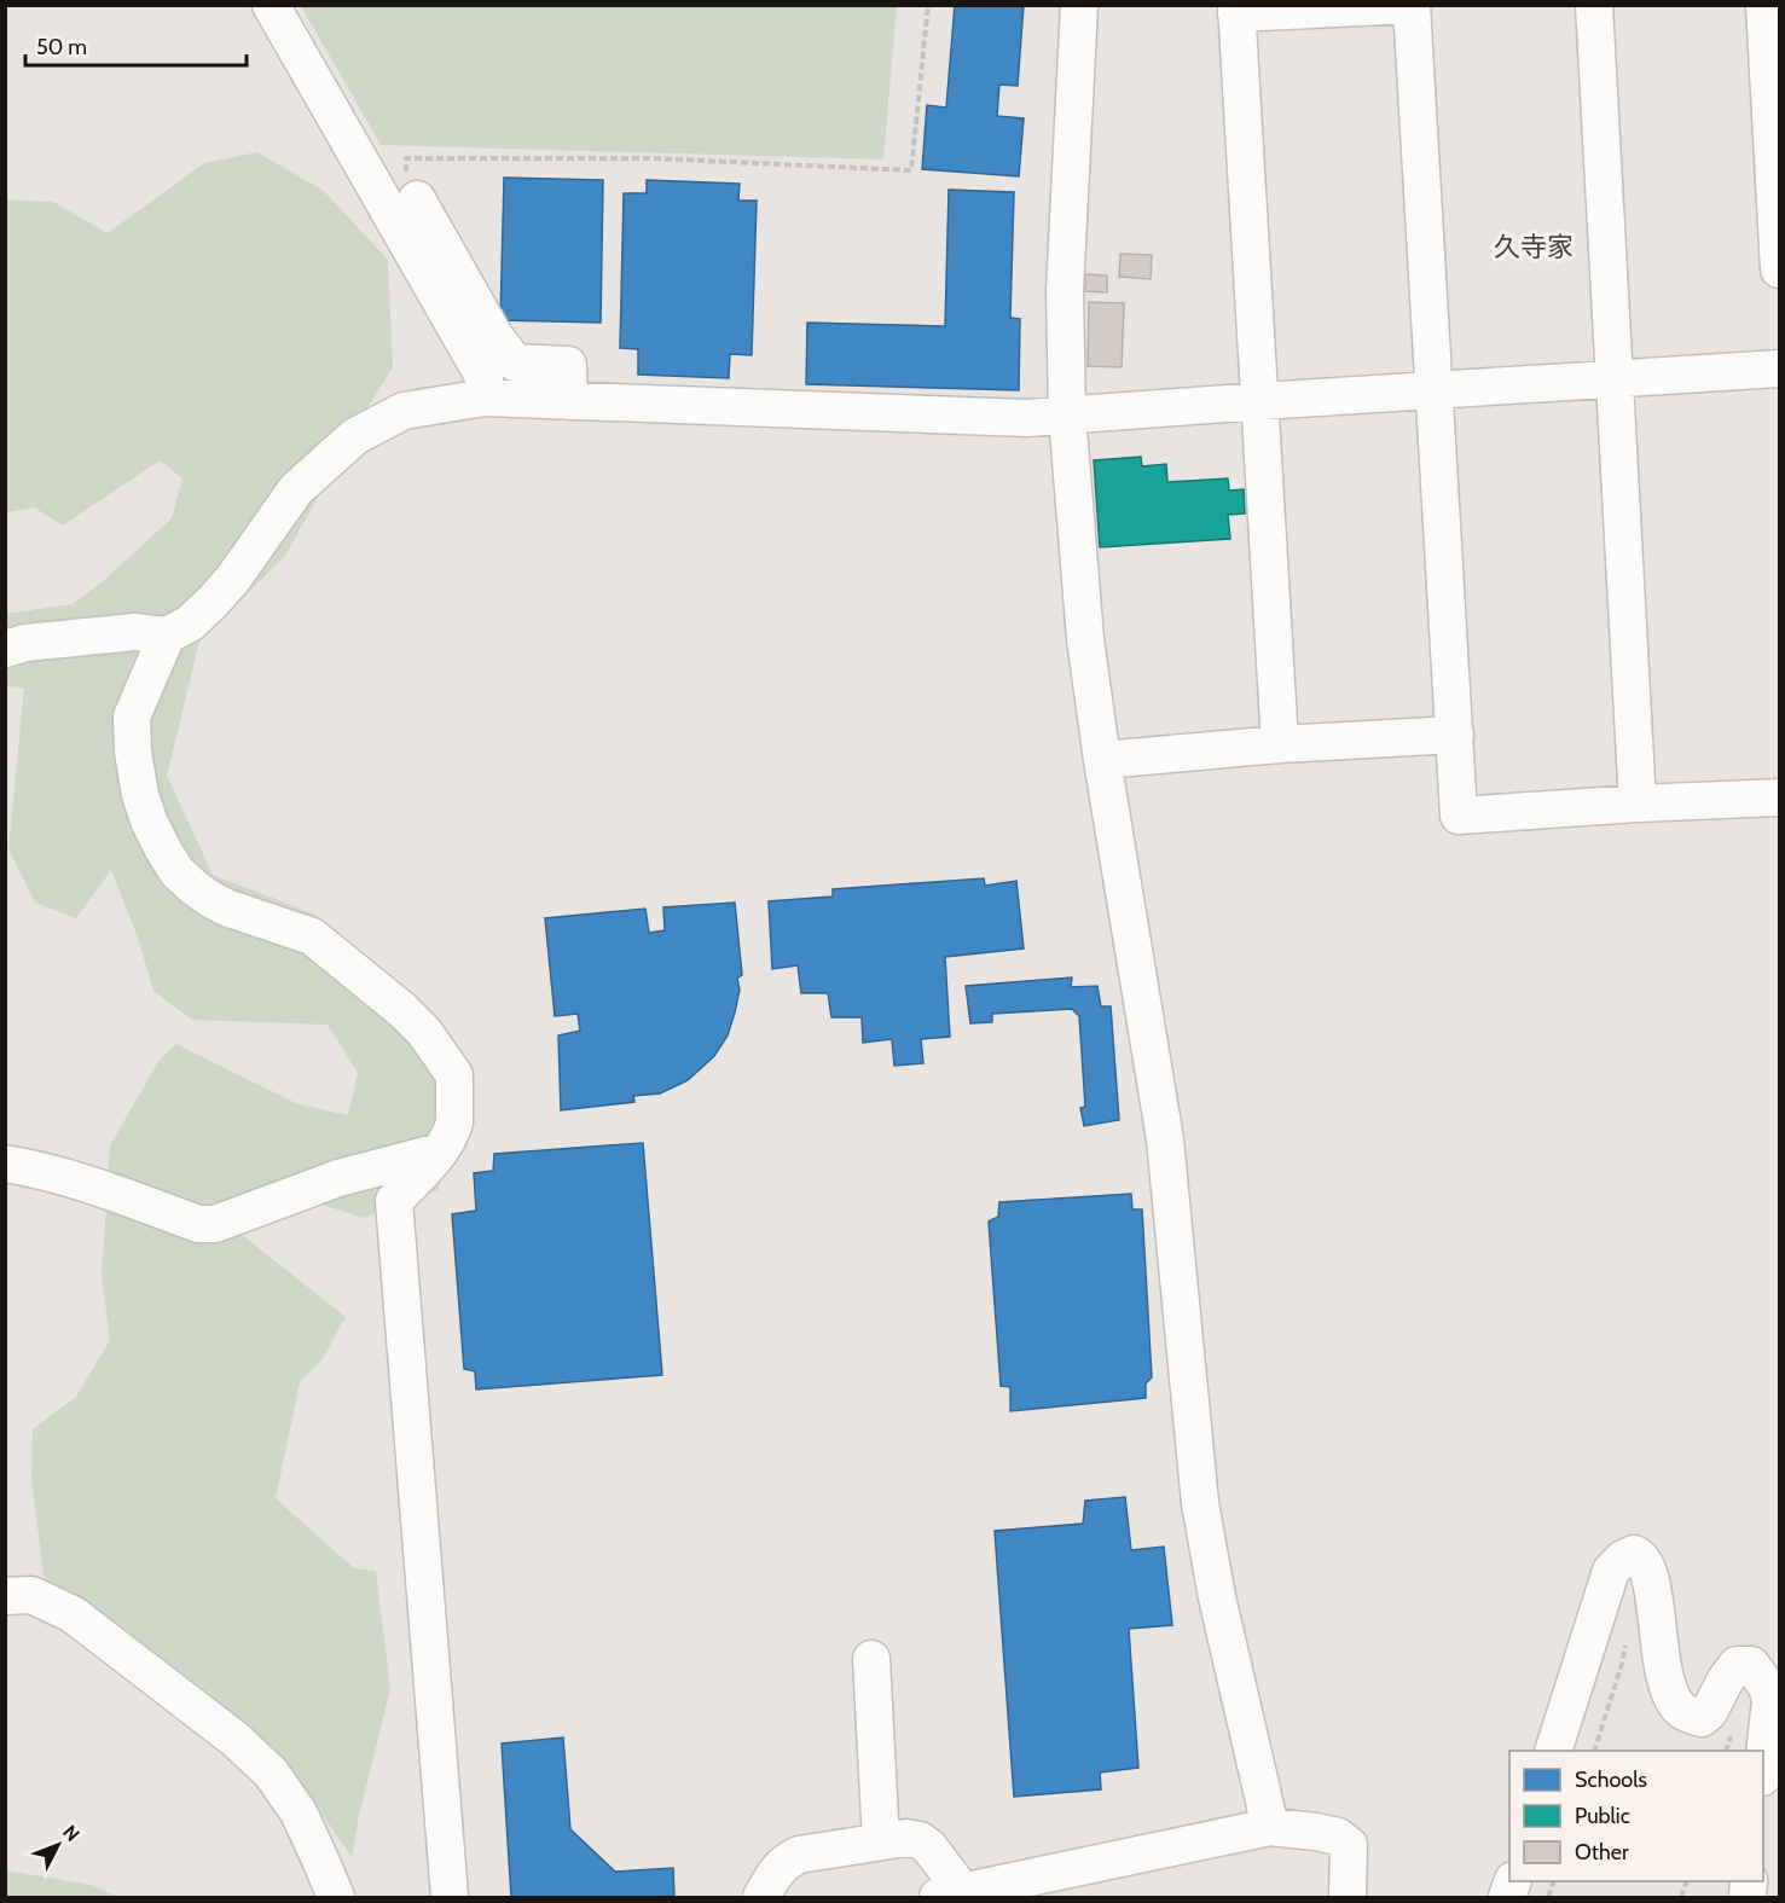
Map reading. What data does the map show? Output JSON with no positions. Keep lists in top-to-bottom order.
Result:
{
  "districts": ["久寺家"],
  "legend": ["Schools", "Public", "Other"],
  "scale_bar": "50 m",
  "north": "top right"
}
